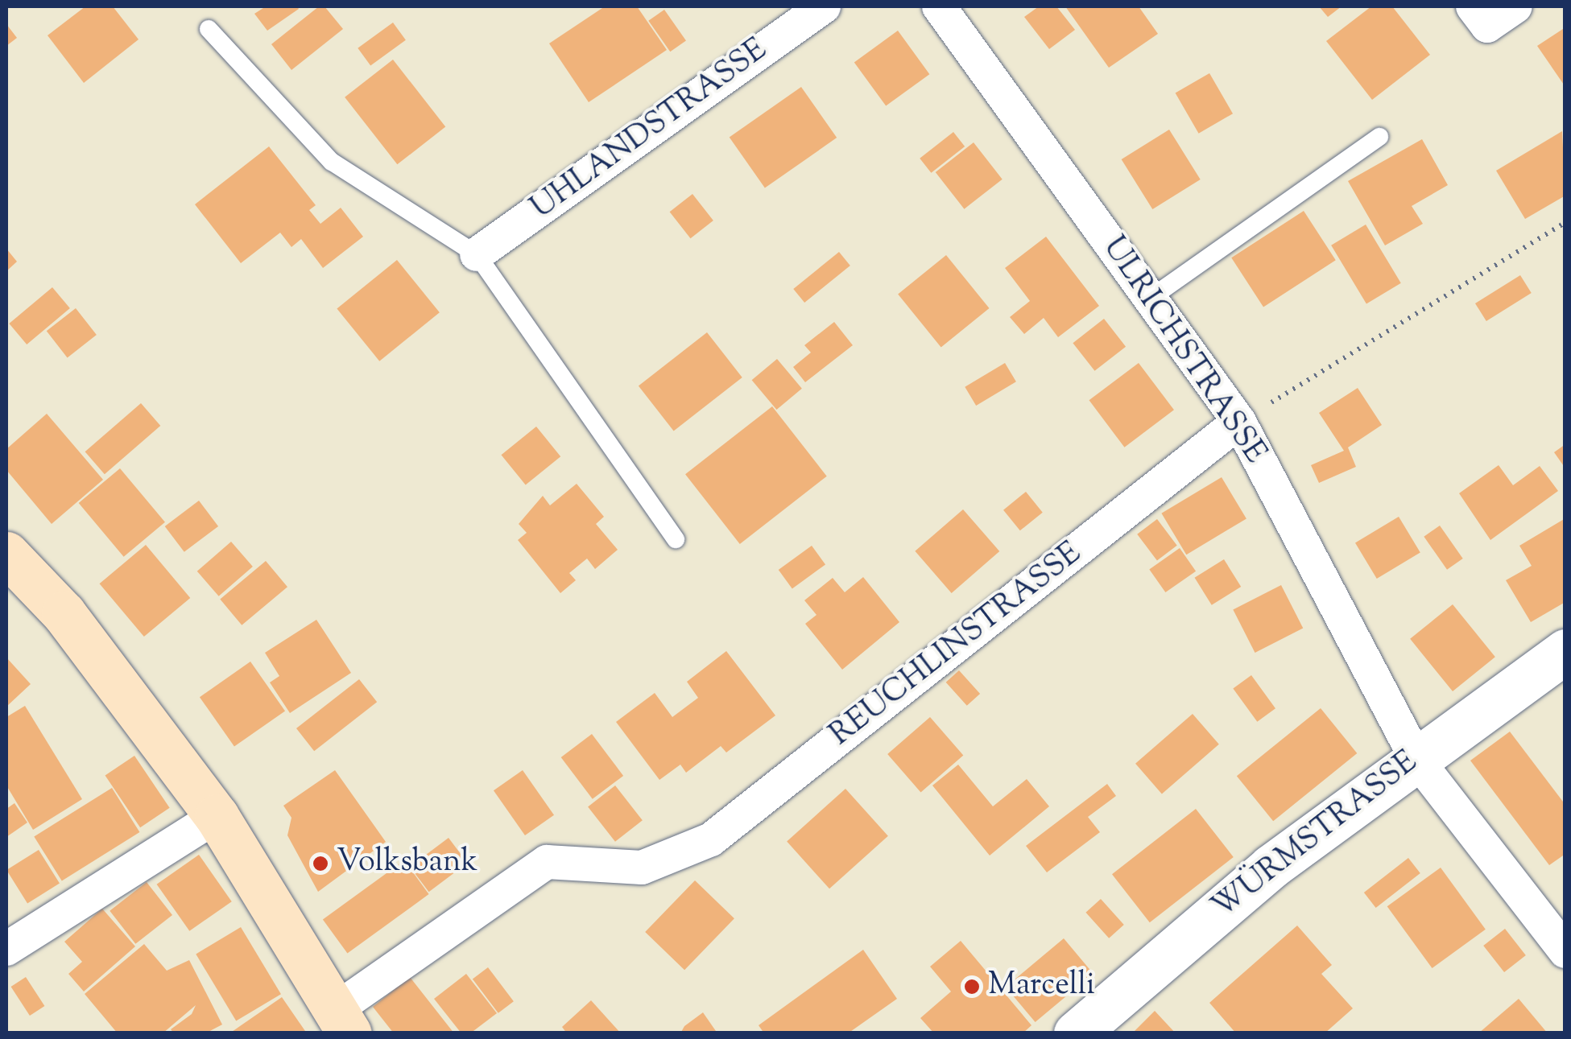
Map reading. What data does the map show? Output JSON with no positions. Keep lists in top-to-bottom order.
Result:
{
  "streets": {
    "street": [
      "UHLANDSTRASSE",
      "ULRICHSTRASSE",
      "REUCHLINSTRASSE",
      "WÜRMSTRASSE"
    ]
  },
  "crossings": [
    ["ULRICHSTRASSE", "REUCHLINSTRASSE"],
    ["ULRICHSTRASSE", "WÜRMSTRASSE"]
  ],
  "places": ["Volksbank", "Marcelli"]
}
